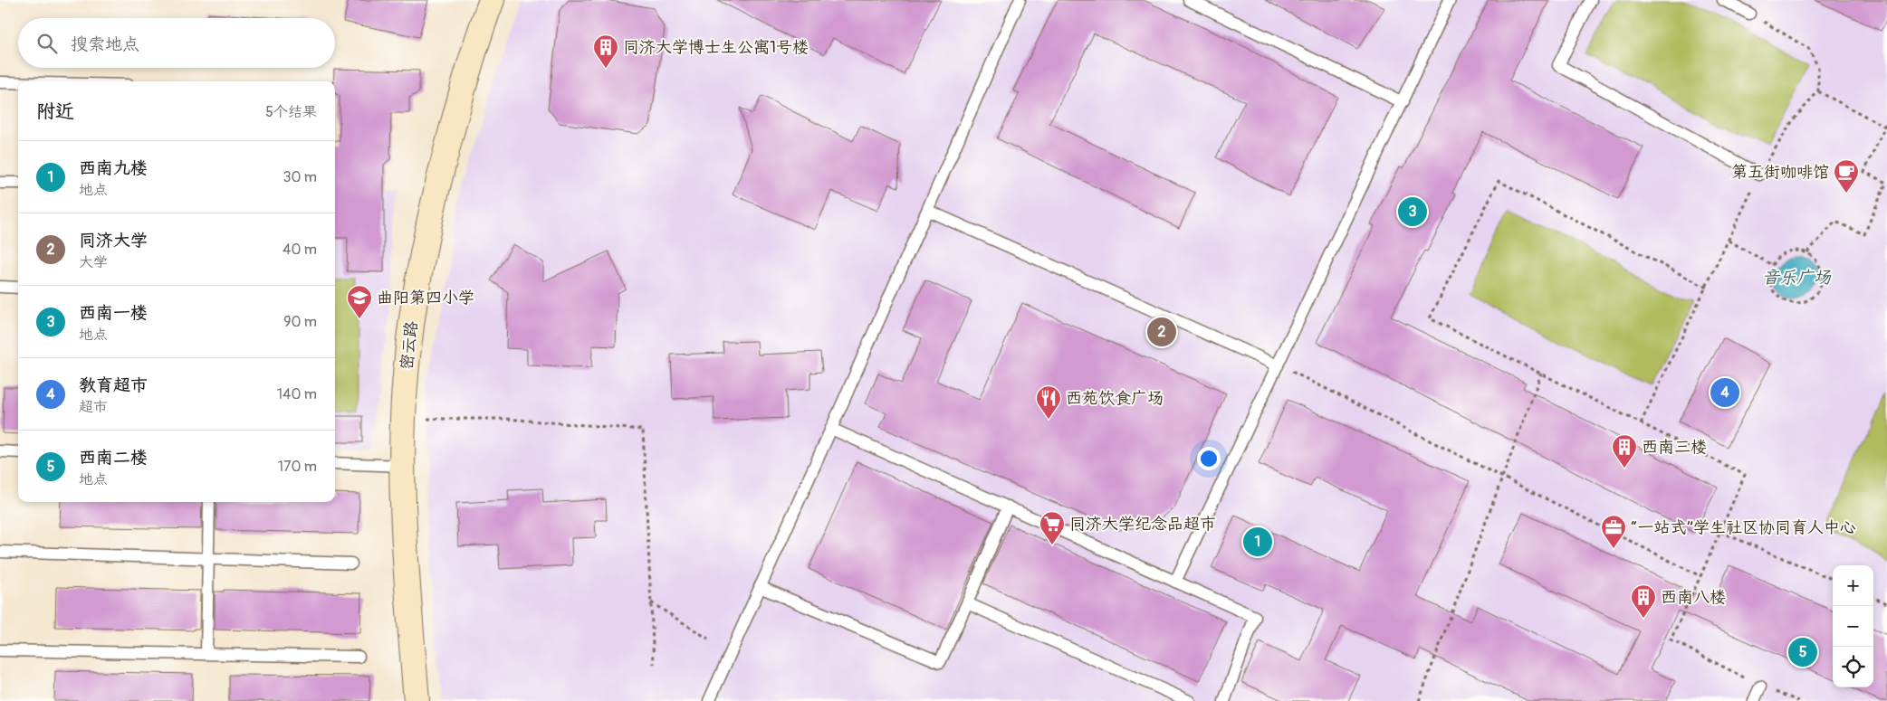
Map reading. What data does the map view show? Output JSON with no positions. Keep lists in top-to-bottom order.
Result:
{
  "streets": {
    "street": ["密云路"]
  },
  "water": ["音乐广场"],
  "places": {
    "building": ["同济大学博士生公寓1号楼", "西南三楼", "西南八楼"],
    "cafe": ["第五街咖啡馆"],
    "school or university": ["曲阳第四小学"],
    "restaurant": ["西苑饮食广场"],
    "supermarket": ["同济大学纪念品超市"],
    "office": ["“一站式”学生社区协同育人中心"]
  },
  "page": {
    "search": "搜索地点",
    "heading": ["附近", "5个结果"],
    "list": [
      {
        "mark": "1",
        "name": "西南九楼",
        "note": "地点",
        "value": "30 m"
      },
      {
        "mark": "2",
        "name": "同济大学",
        "note": "大学",
        "value": "40 m"
      },
      {
        "mark": "3",
        "name": "西南一楼",
        "note": "地点",
        "value": "90 m"
      },
      {
        "mark": "4",
        "name": "教育超市",
        "note": "超市",
        "value": "140 m"
      },
      {
        "mark": "5",
        "name": "西南二楼",
        "note": "地点",
        "value": "170 m"
      }
    ],
    "pins": [
      "3",
      "2",
      "4",
      "1",
      "5"
    ],
    "map_buttons": ["+", "−"]
  }
}
